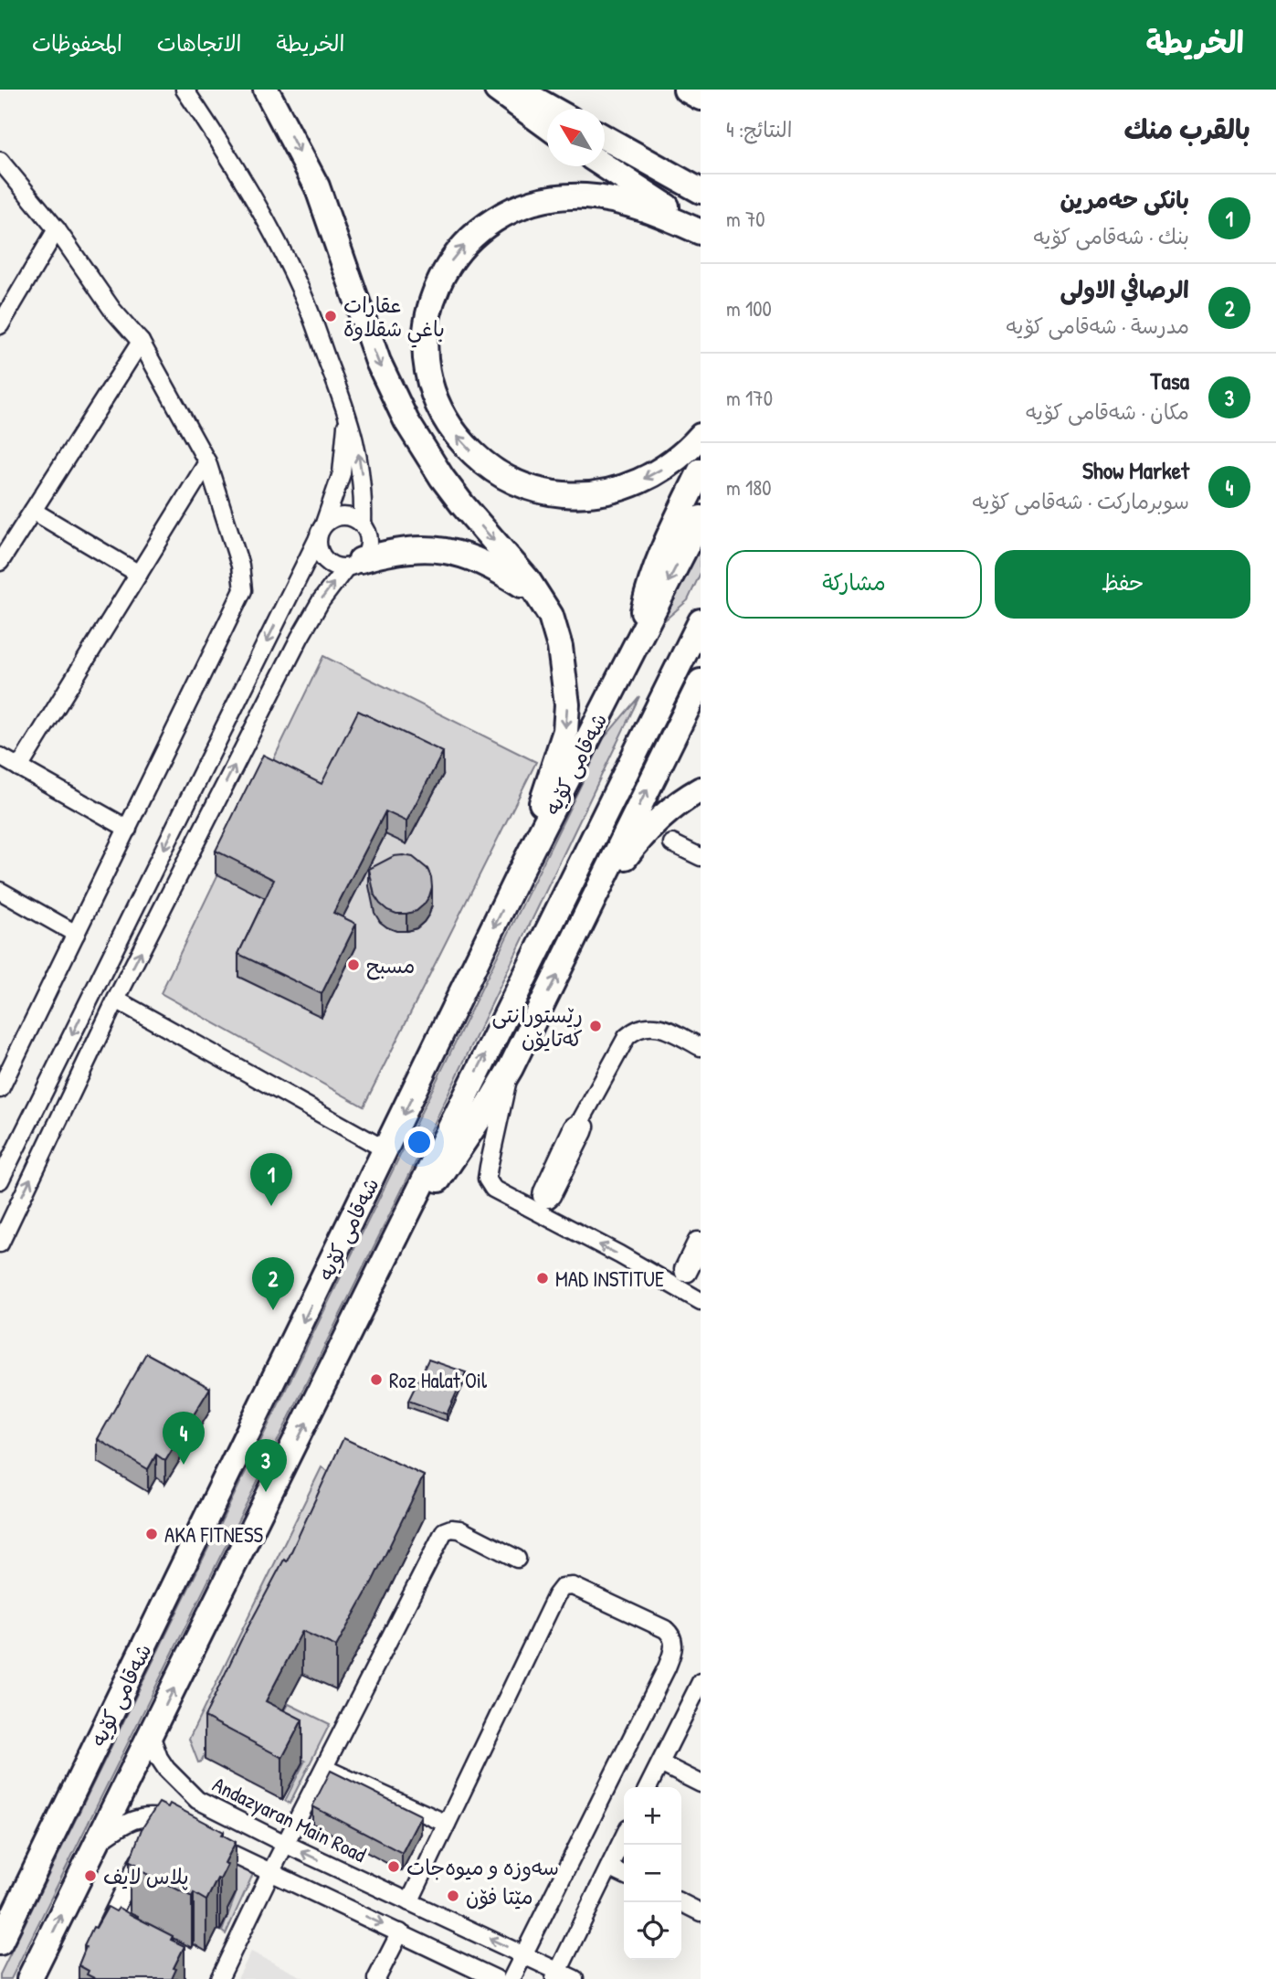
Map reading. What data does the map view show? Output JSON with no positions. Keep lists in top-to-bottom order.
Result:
{
  "streets": {
    "highway": ["شەقامی کۆیە"],
    "street": ["Andazyaran Main Road"]
  },
  "places": [
    "عقارات باغي شقلاوة",
    "مسبح",
    "ڕێستورانتی کەتایۆن",
    "MAD INSTITUE",
    "Roz Halat Oil",
    "AKA FITNESS",
    "سەوزە و میوەجات",
    "پلاس لایف",
    "مێتا فۆن"
  ],
  "north": "top left",
  "page": {
    "header": "الخريطة",
    "nav": ["الخريطة", "الاتجاهات", "المحفوظات"],
    "heading": ["بالقرب منك", "النتائج: 4"],
    "list": [
      {
        "mark": "1",
        "name": "بانكی حه‌مرین",
        "note": "بنك · شەقامی کۆیە",
        "value": "70 m"
      },
      {
        "mark": "2",
        "name": "الرصافي الاولى",
        "note": "مدرسة · شەقامی کۆیە",
        "value": "100 m"
      },
      {
        "mark": "3",
        "name": "Tasa",
        "note": "مكان · شەقامی کۆیە",
        "value": "170 m"
      },
      {
        "mark": "4",
        "name": "Show Market",
        "note": "سوبرماركت · شەقامی کۆیە",
        "value": "180 m"
      }
    ],
    "buttons": ["حفظ", "مشاركة"],
    "pins": [
      "1",
      "2",
      "4",
      "3"
    ],
    "map_buttons": ["+", "−"]
  }
}
